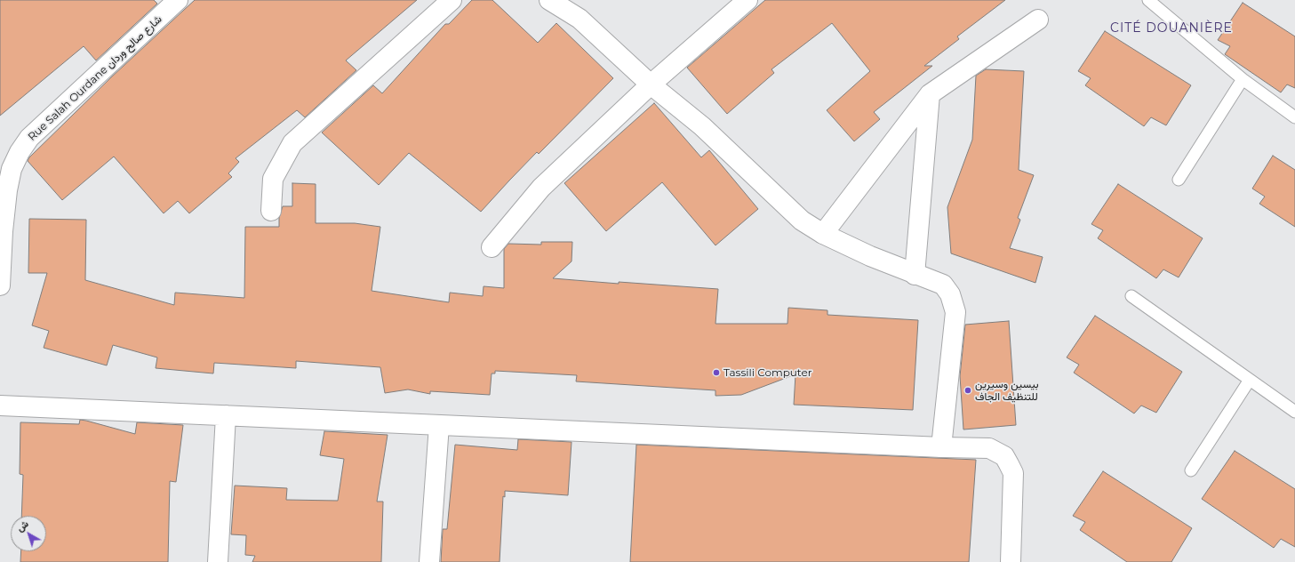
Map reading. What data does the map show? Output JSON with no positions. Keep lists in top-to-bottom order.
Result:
{
  "streets": {
    "street": ["Rue Salah Ourdane شارع صالح وردان"]
  },
  "districts": ["CITÉ DOUANIÈRE"],
  "places": ["Tassili Computer", "بيسين وسيرين للتنظيف الجاف"],
  "north": "top left"
}
